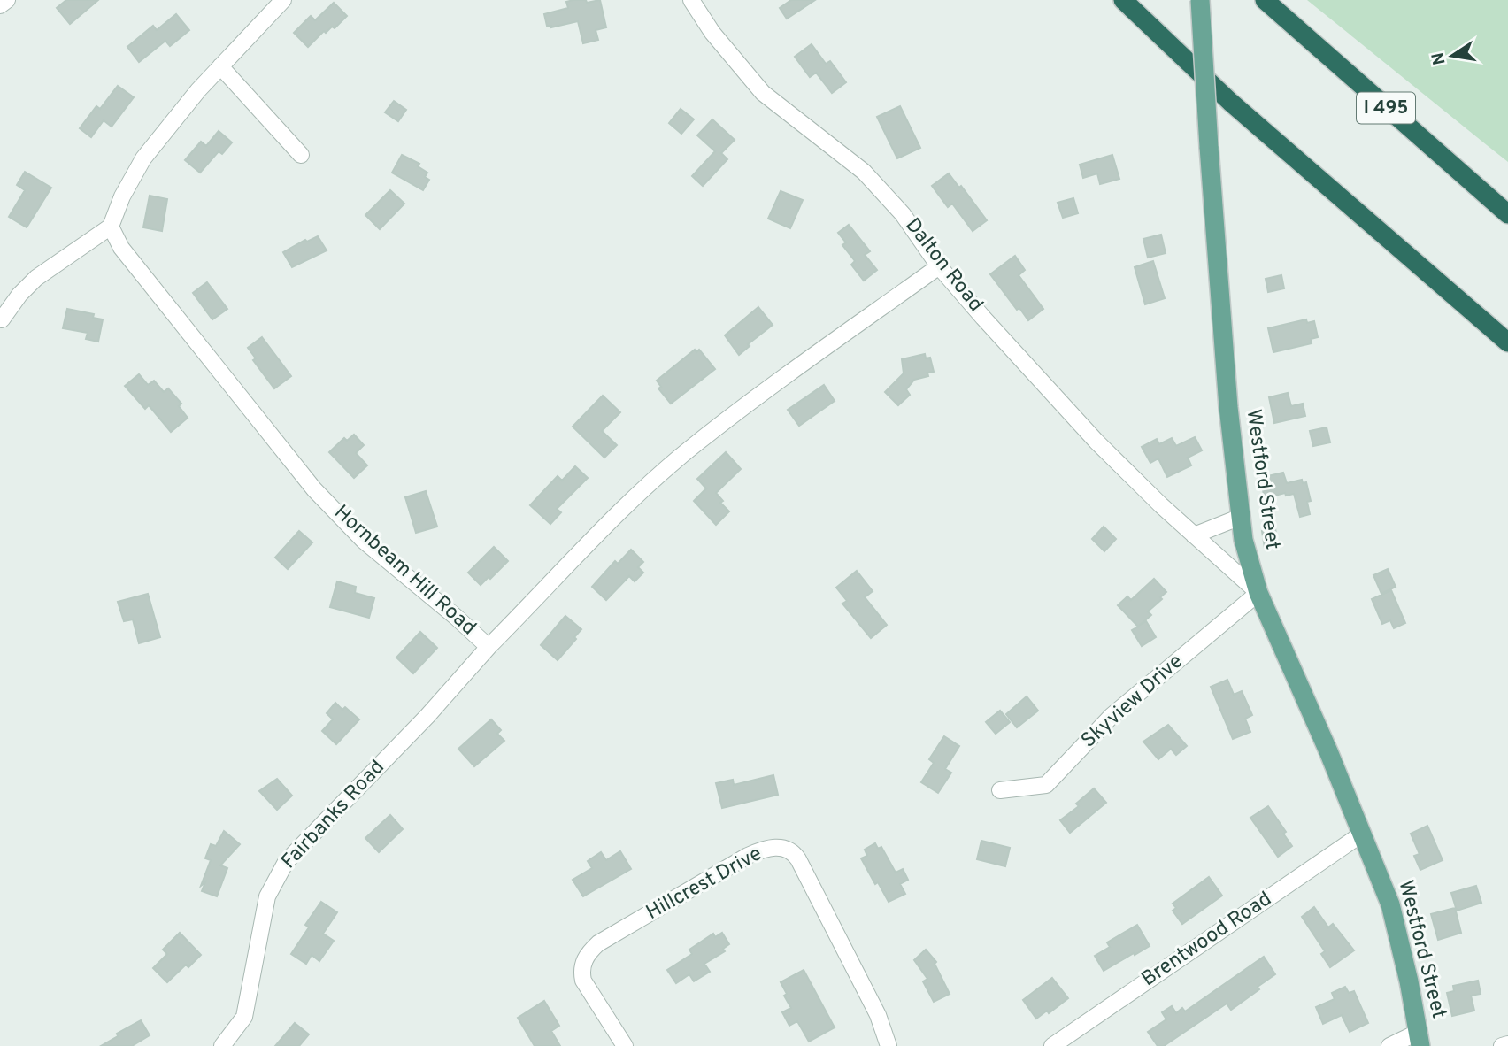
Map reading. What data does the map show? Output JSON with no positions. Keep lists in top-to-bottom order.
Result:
{
  "streets": {
    "highway": ["I 495"],
    "main road": ["Westford Street"],
    "street": [
      "Dalton Road",
      "Hornbeam Hill Road",
      "Skyview Drive",
      "Fairbanks Road",
      "Hillcrest Drive",
      "Brentwood Road"
    ]
  },
  "crossings": [
    ["Dalton Road", "Westford Street"],
    ["Dalton Road", "Hornbeam Hill Road"],
    ["Dalton Road", "Skyview Drive"],
    ["Westford Street", "Skyview Drive"],
    ["Westford Street", "Brentwood Road"],
    ["Hornbeam Hill Road", "Fairbanks Road"]
  ],
  "north": "left"
}
